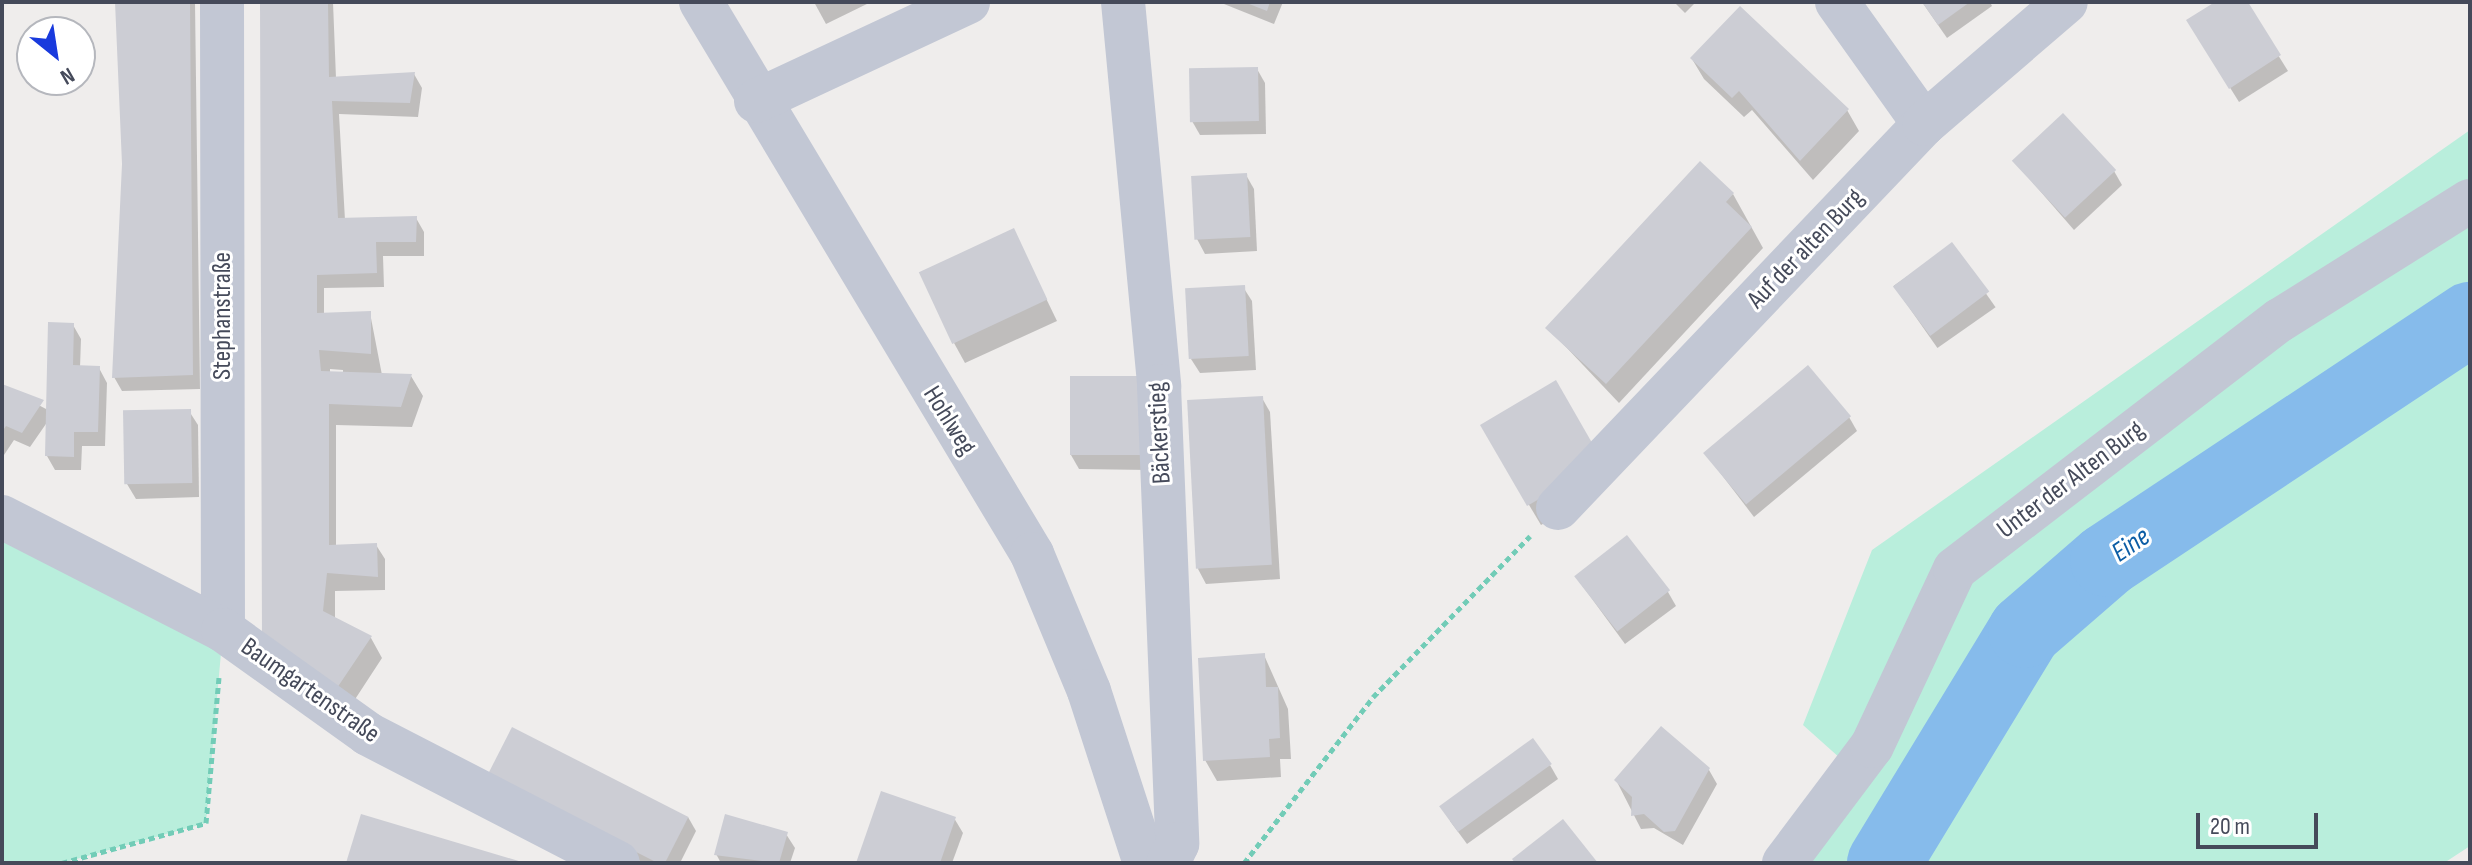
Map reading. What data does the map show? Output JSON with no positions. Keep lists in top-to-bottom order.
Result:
{
  "streets": {
    "street": [
      "Auf der alten Burg",
      "Stephanstraße",
      "Hohlweg",
      "Bäckerstieg",
      "Unter der Alten Burg",
      "Baumgartenstraße"
    ]
  },
  "crossings": [
    ["Stephanstraße", "Baumgartenstraße"]
  ],
  "water": ["Eine"],
  "scale_bar": "20 m",
  "north": "bottom right"
}
